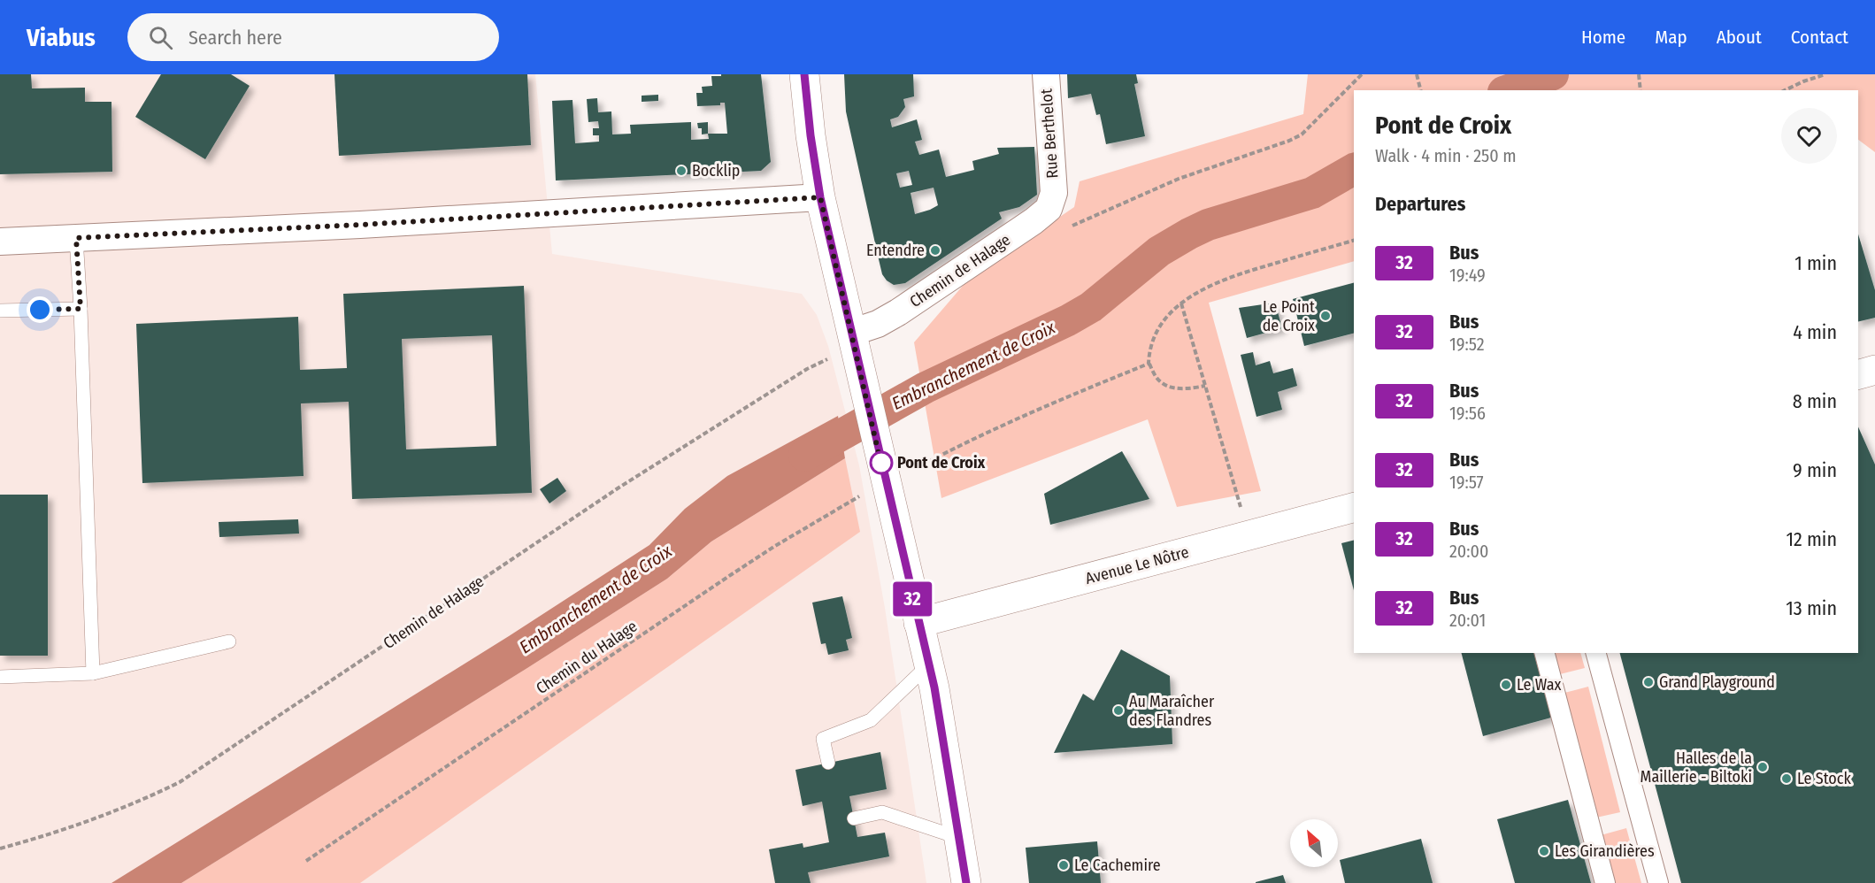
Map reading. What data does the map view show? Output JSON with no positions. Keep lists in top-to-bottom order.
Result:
{
  "streets": {
    "main road": ["Avenue Le Nôtre"],
    "street": ["Rue Berthelot", "Chemin de Halage"],
    "path": ["Chemin du Halage"]
  },
  "crossings": [
    ["Rue Berthelot", "Chemin de Halage"]
  ],
  "water": ["Embranchement de Croix"],
  "places": [
    "Bocklip",
    "Entendre",
    "Le Point de Croix",
    "Pont de Croix",
    "Grand Playground",
    "Le Wax",
    "Au Maraîcher des Flandres",
    "Halles de la Maillerie - Biltoki",
    "Le Stock",
    "Les Girandières",
    "Le Cachemire"
  ],
  "lines": ["bus line 32"],
  "north": "top left",
  "page": {
    "header": "Viabus",
    "search": "Search here",
    "nav": [
      "Home",
      "Map",
      "About",
      "Contact"
    ],
    "on_map": "32",
    "heading": [
      ["Pont de Croix", "Walk · 4 min · 250 m"],
      "Departures"
    ],
    "list": [
      {
        "mark": "32",
        "name": "Bus",
        "note": "19:49",
        "value": "1 min"
      },
      {
        "mark": "32",
        "name": "Bus",
        "note": "19:52",
        "value": "4 min"
      },
      {
        "mark": "32",
        "name": "Bus",
        "note": "19:56",
        "value": "8 min"
      },
      {
        "mark": "32",
        "name": "Bus",
        "note": "19:57",
        "value": "9 min"
      },
      {
        "mark": "32",
        "name": "Bus",
        "note": "20:00",
        "value": "12 min"
      },
      {
        "mark": "32",
        "name": "Bus",
        "note": "20:01",
        "value": "13 min"
      }
    ]
  }
}
